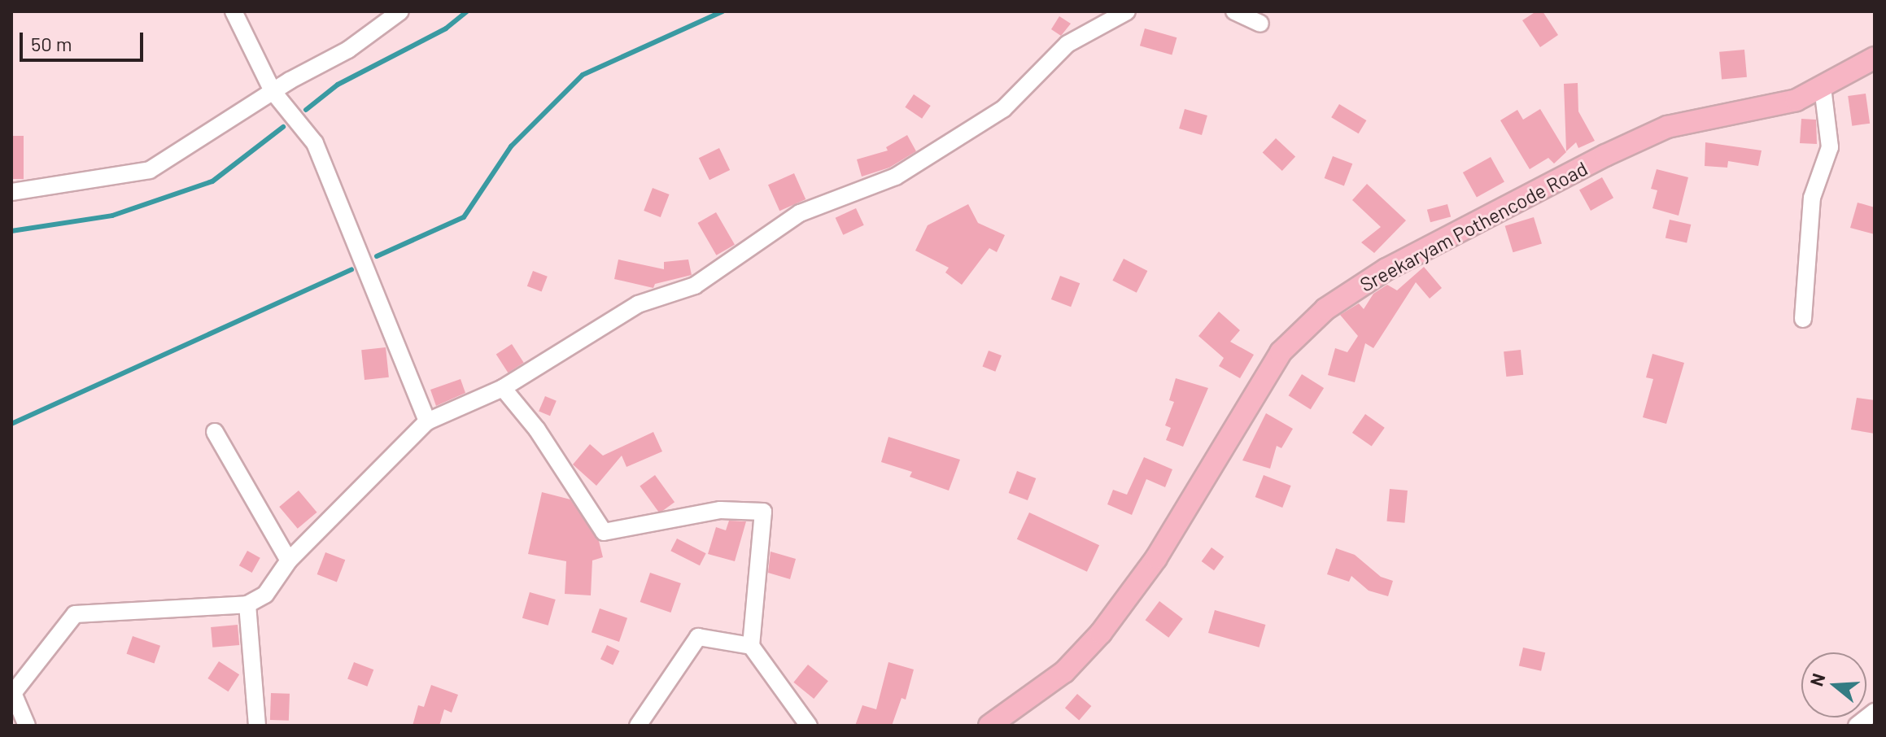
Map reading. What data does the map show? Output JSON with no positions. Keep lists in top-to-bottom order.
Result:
{
  "streets": {
    "main road": ["Sreekaryam Pothencode Road"]
  },
  "scale_bar": "50 m",
  "north": "left"
}
